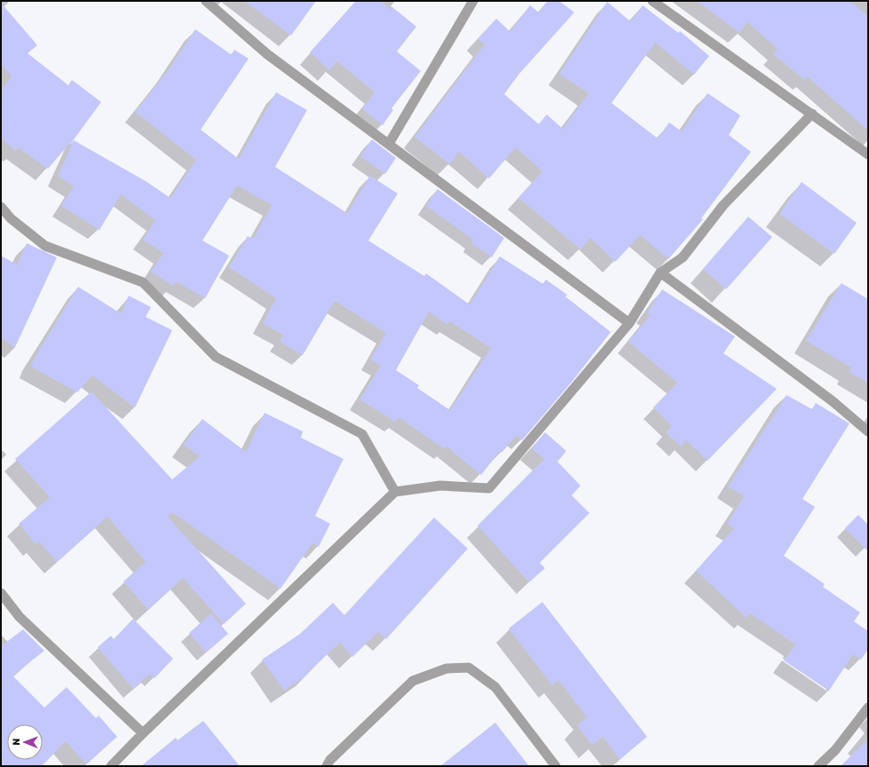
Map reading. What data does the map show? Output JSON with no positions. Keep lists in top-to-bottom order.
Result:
{
  "north": "left"
}
